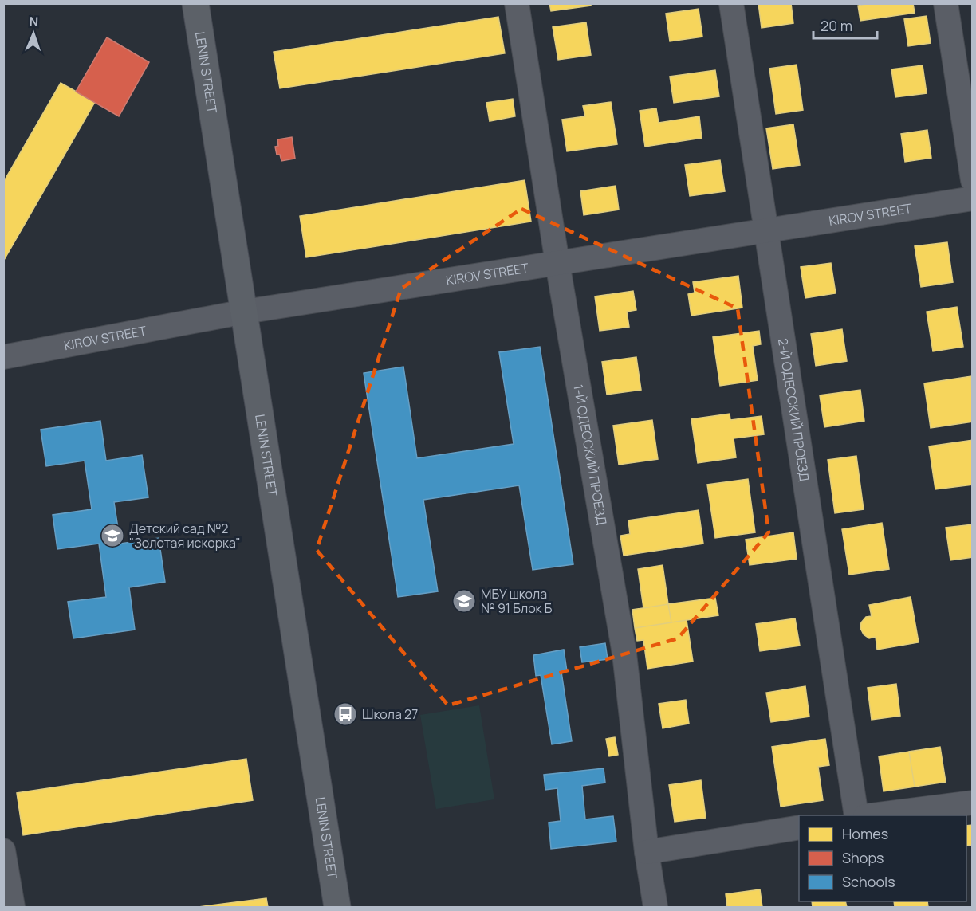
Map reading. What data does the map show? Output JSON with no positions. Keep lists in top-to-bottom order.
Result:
{
  "streets": {
    "main road": ["LENIN STREET"],
    "street": ["KIROV STREET", "2-Й ОДЕССКИЙ ПРОЕЗД", "1-Й ОДЕССКИЙ ПРОЕЗД"]
  },
  "crossings": [
    ["LENIN STREET", "KIROV STREET"],
    ["KIROV STREET", "2-Й ОДЕССКИЙ ПРОЕЗД"],
    ["KIROV STREET", "1-Й ОДЕССКИЙ ПРОЕЗД"]
  ],
  "places": {
    "school or university": ["Детский сад №2 \"Золотая искорка\"", "МБУ школа № 91 Блок Б"],
    "bus stop": ["Школа 27"]
  },
  "legend": ["Homes", "Shops", "Schools"],
  "scale_bar": "20 m",
  "north": "top"
}
